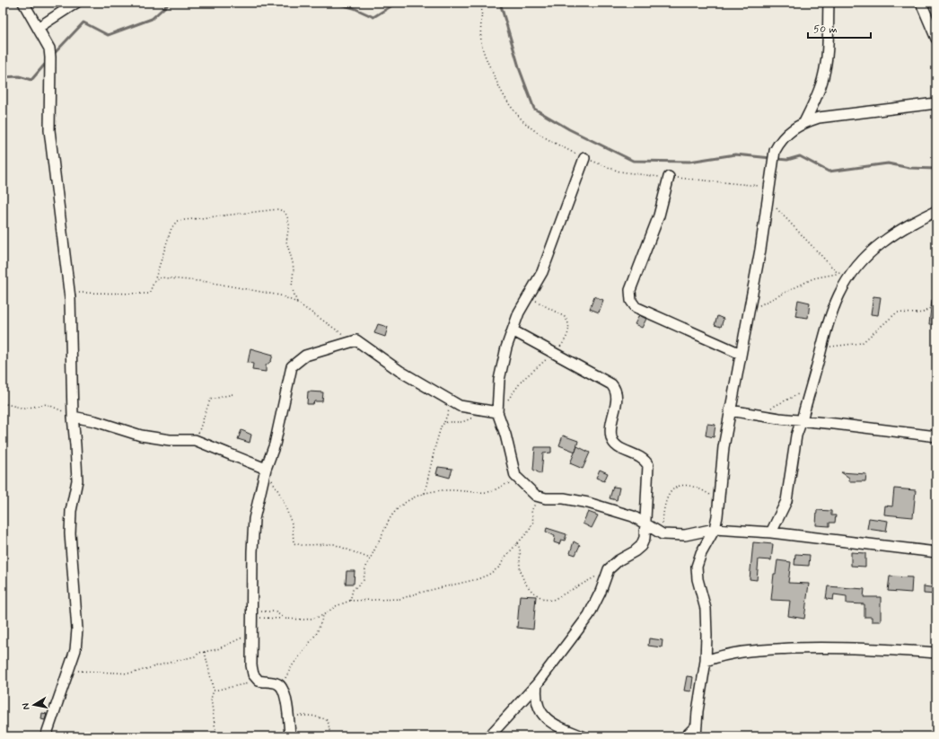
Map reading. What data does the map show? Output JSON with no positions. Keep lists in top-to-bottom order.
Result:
{
  "scale_bar": "50 m",
  "north": "left"
}
